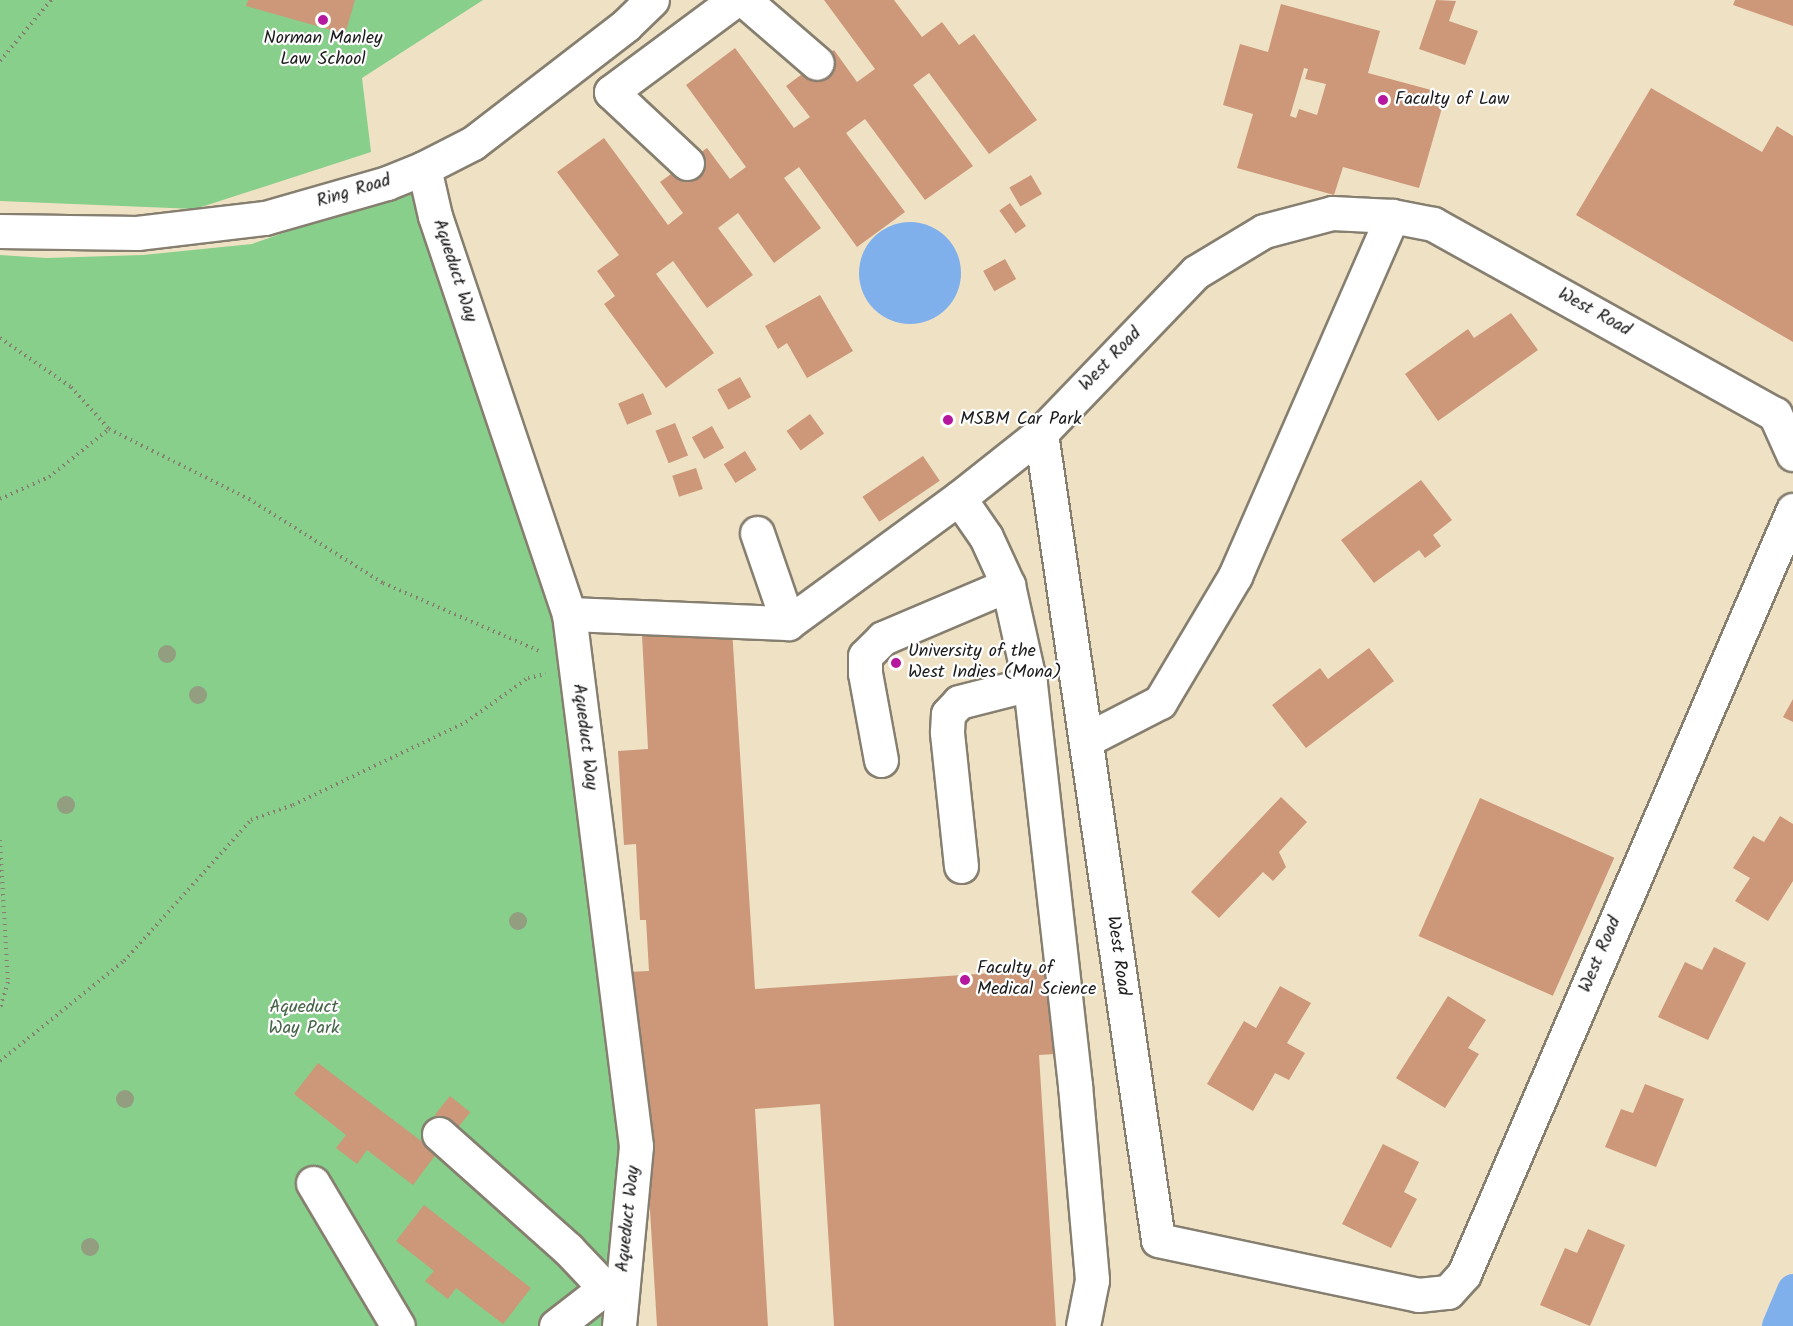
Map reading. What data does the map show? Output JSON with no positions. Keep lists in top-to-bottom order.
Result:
{
  "streets": {
    "street": ["Ring Road", "Aqueduct Way", "West Road"]
  },
  "crossings": [
    ["Ring Road", "Aqueduct Way"]
  ],
  "parks": ["Aqueduct Way Park"],
  "places": [
    "Norman Manley Law School",
    "Faculty of Law",
    "MSBM Car Park",
    "University of the West Indies (Mona)",
    "Faculty of Medical Science"
  ]
}
